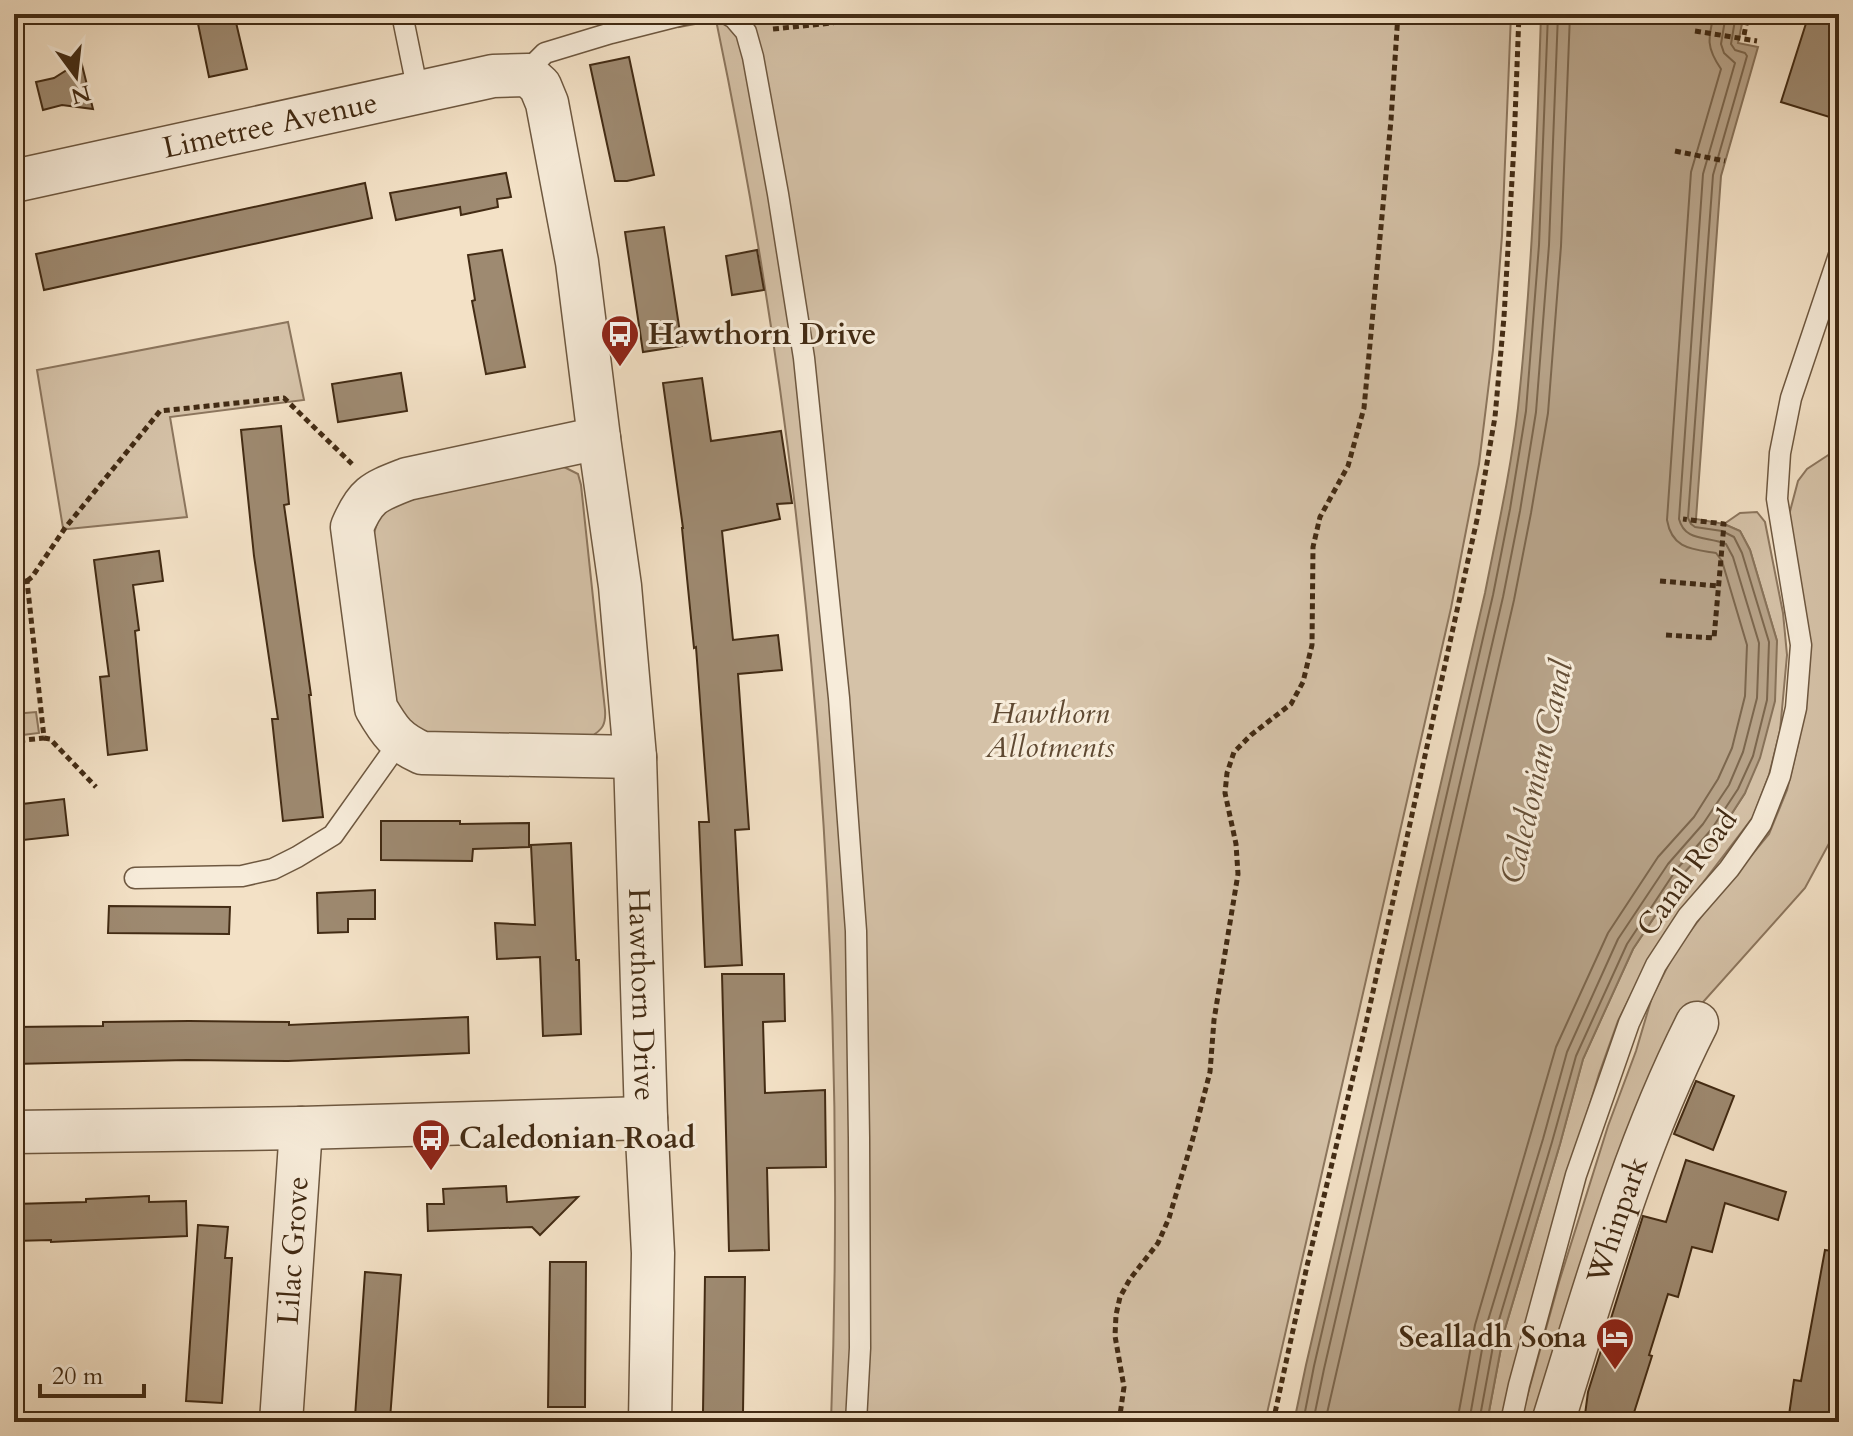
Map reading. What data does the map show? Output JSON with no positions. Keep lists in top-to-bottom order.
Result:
{
  "streets": {
    "street": [
      "Limetree Avenue",
      "Hawthorn Drive",
      "Whinpark",
      "Lilac Grove"
    ],
    "lane": ["Canal Road"]
  },
  "crossings": [
    ["Limetree Avenue", "Hawthorn Drive"]
  ],
  "water": ["Caledonian Canal"],
  "parks": ["Hawthorn Allotments"],
  "places": {
    "bus stop": ["Hawthorn Drive", "Caledonian Road"],
    "hotel": ["Sealladh Sona"]
  },
  "scale_bar": "20 m",
  "north": "bottom"
}
